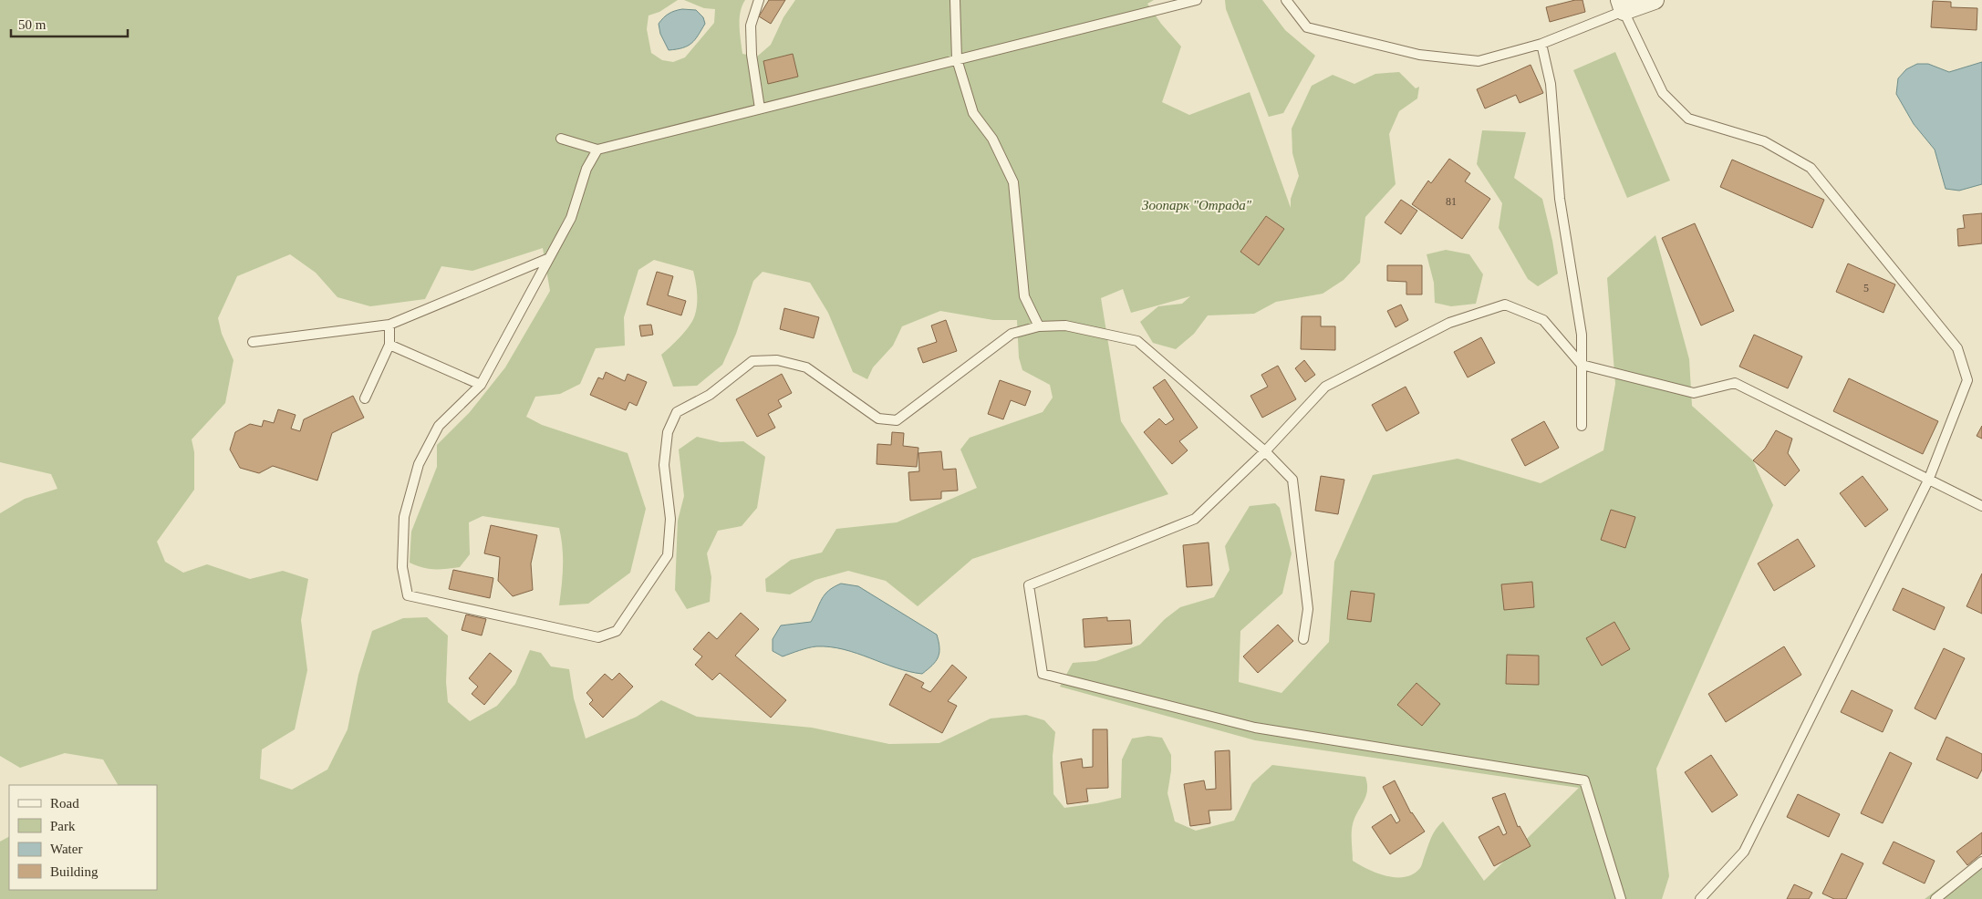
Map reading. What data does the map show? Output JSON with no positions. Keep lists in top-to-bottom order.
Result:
{
  "parks": ["Зоопарк \"Отрада\""],
  "house_numbers": ["81", "5"],
  "legend": [
    "Road",
    "Park",
    "Water",
    "Building"
  ],
  "scale_bar": "50 m"
}
